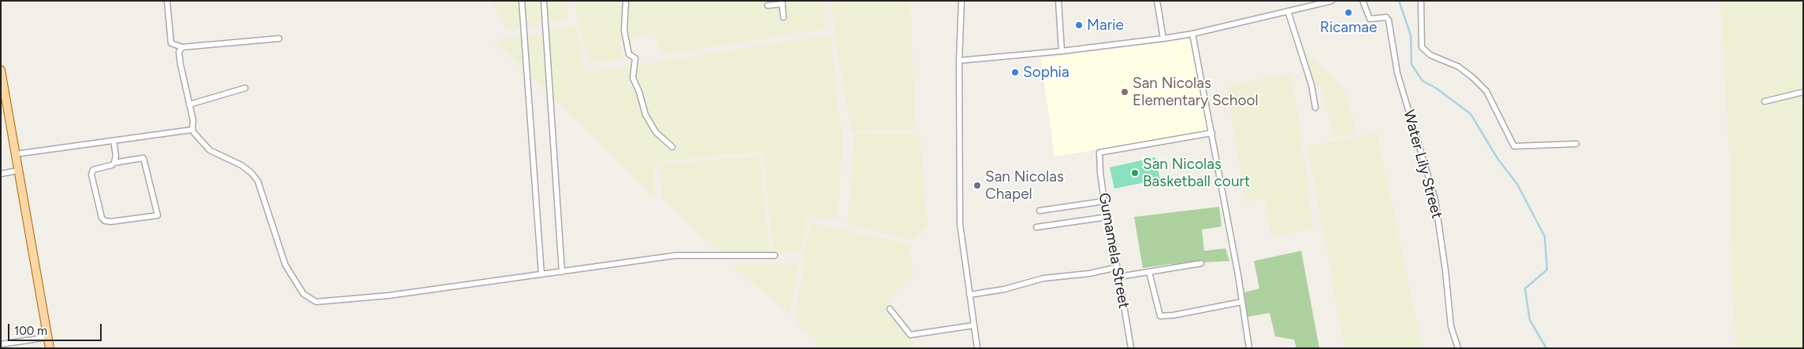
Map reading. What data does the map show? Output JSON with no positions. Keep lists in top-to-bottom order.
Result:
{
  "streets": {
    "street": ["Water Lily Street", "Gumamela Street"]
  },
  "places": [
    "Ricamae",
    "Marie",
    "Sophia",
    "San Nicolas Elementary School",
    "San Nicolas Basketball court",
    "San Nicolas Chapel"
  ],
  "scale_bar": "100 m"
}
